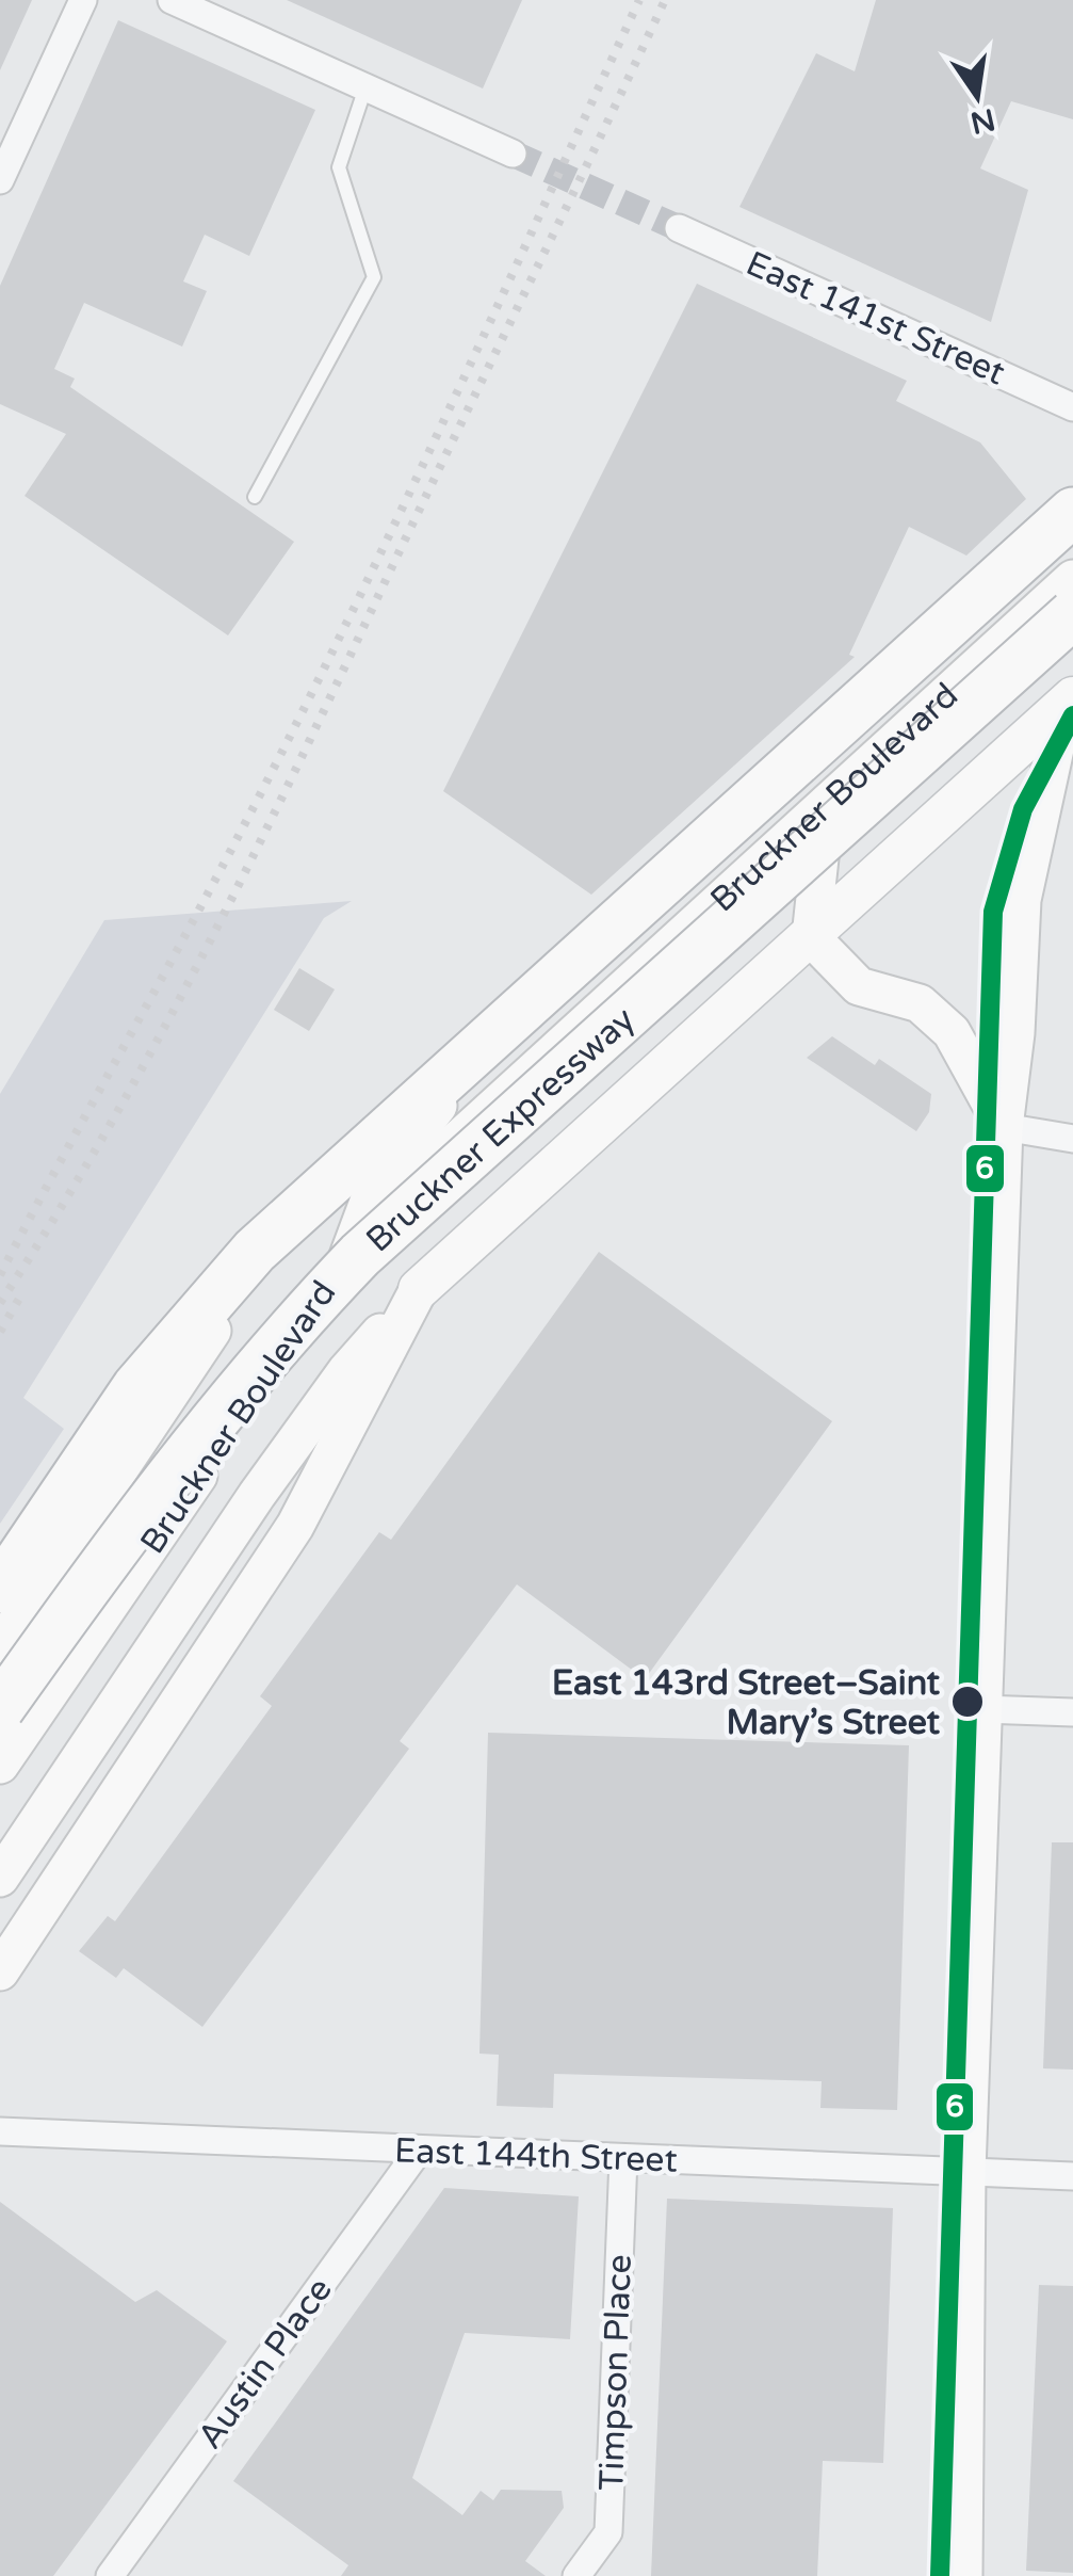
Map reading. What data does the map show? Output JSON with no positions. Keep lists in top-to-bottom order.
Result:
{
  "streets": {
    "highway": ["Bruckner Expressway"],
    "main road": ["Bruckner Boulevard"],
    "street": [
      "East 141st Street",
      "East 144th Street",
      "Austin Place",
      "Timpson Place"
    ]
  },
  "crossings": [
    ["Bruckner Boulevard", "Bruckner Expressway"],
    ["East 144th Street", "Austin Place"],
    ["East 144th Street", "Timpson Place"]
  ],
  "places": ["East 143rd Street–Saint Mary’s Street"],
  "lines": ["transit line 6"],
  "north": "bottom"
}
